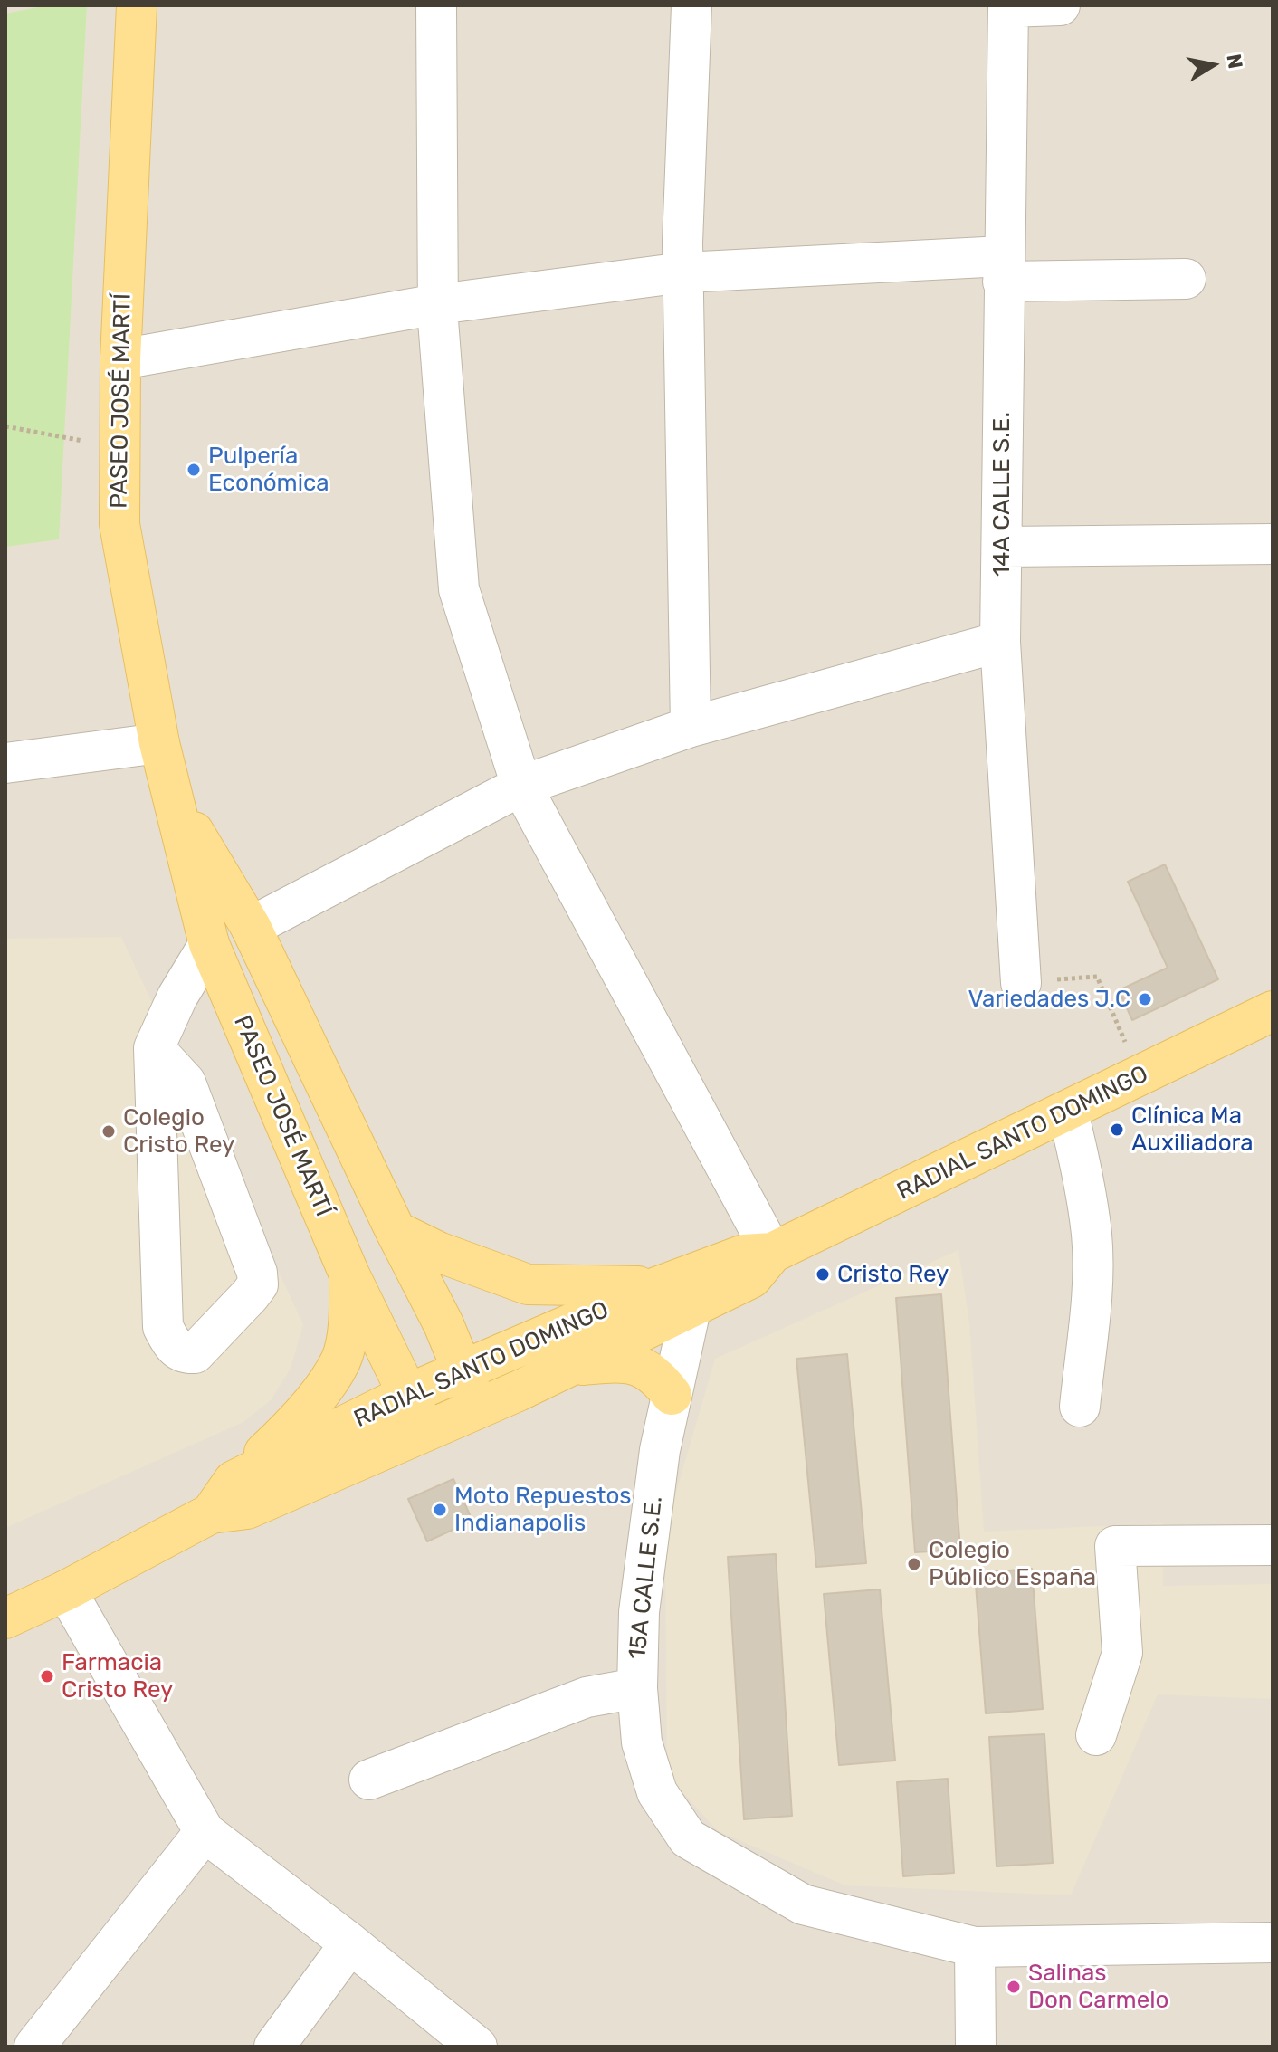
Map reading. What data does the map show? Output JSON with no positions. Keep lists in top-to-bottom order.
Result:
{
  "streets": {
    "main road": ["PASEO JOSÉ MARTÍ", "RADIAL SANTO DOMINGO"],
    "street": ["14A CALLE S.E.", "15A CALLE S.E."]
  },
  "crossings": [
    ["PASEO JOSÉ MARTÍ", "RADIAL SANTO DOMINGO"],
    ["RADIAL SANTO DOMINGO", "15A CALLE S.E."]
  ],
  "places": [
    "Pulpería Económica",
    "Variedades J.C",
    "Clínica Ma Auxiliadora",
    "Colegio Cristo Rey",
    "Cristo Rey",
    "Moto Repuestos Indianapolis",
    "Colegio Público España",
    "Farmacia Cristo Rey",
    "Salinas Don Carmelo"
  ],
  "north": "right"
}
